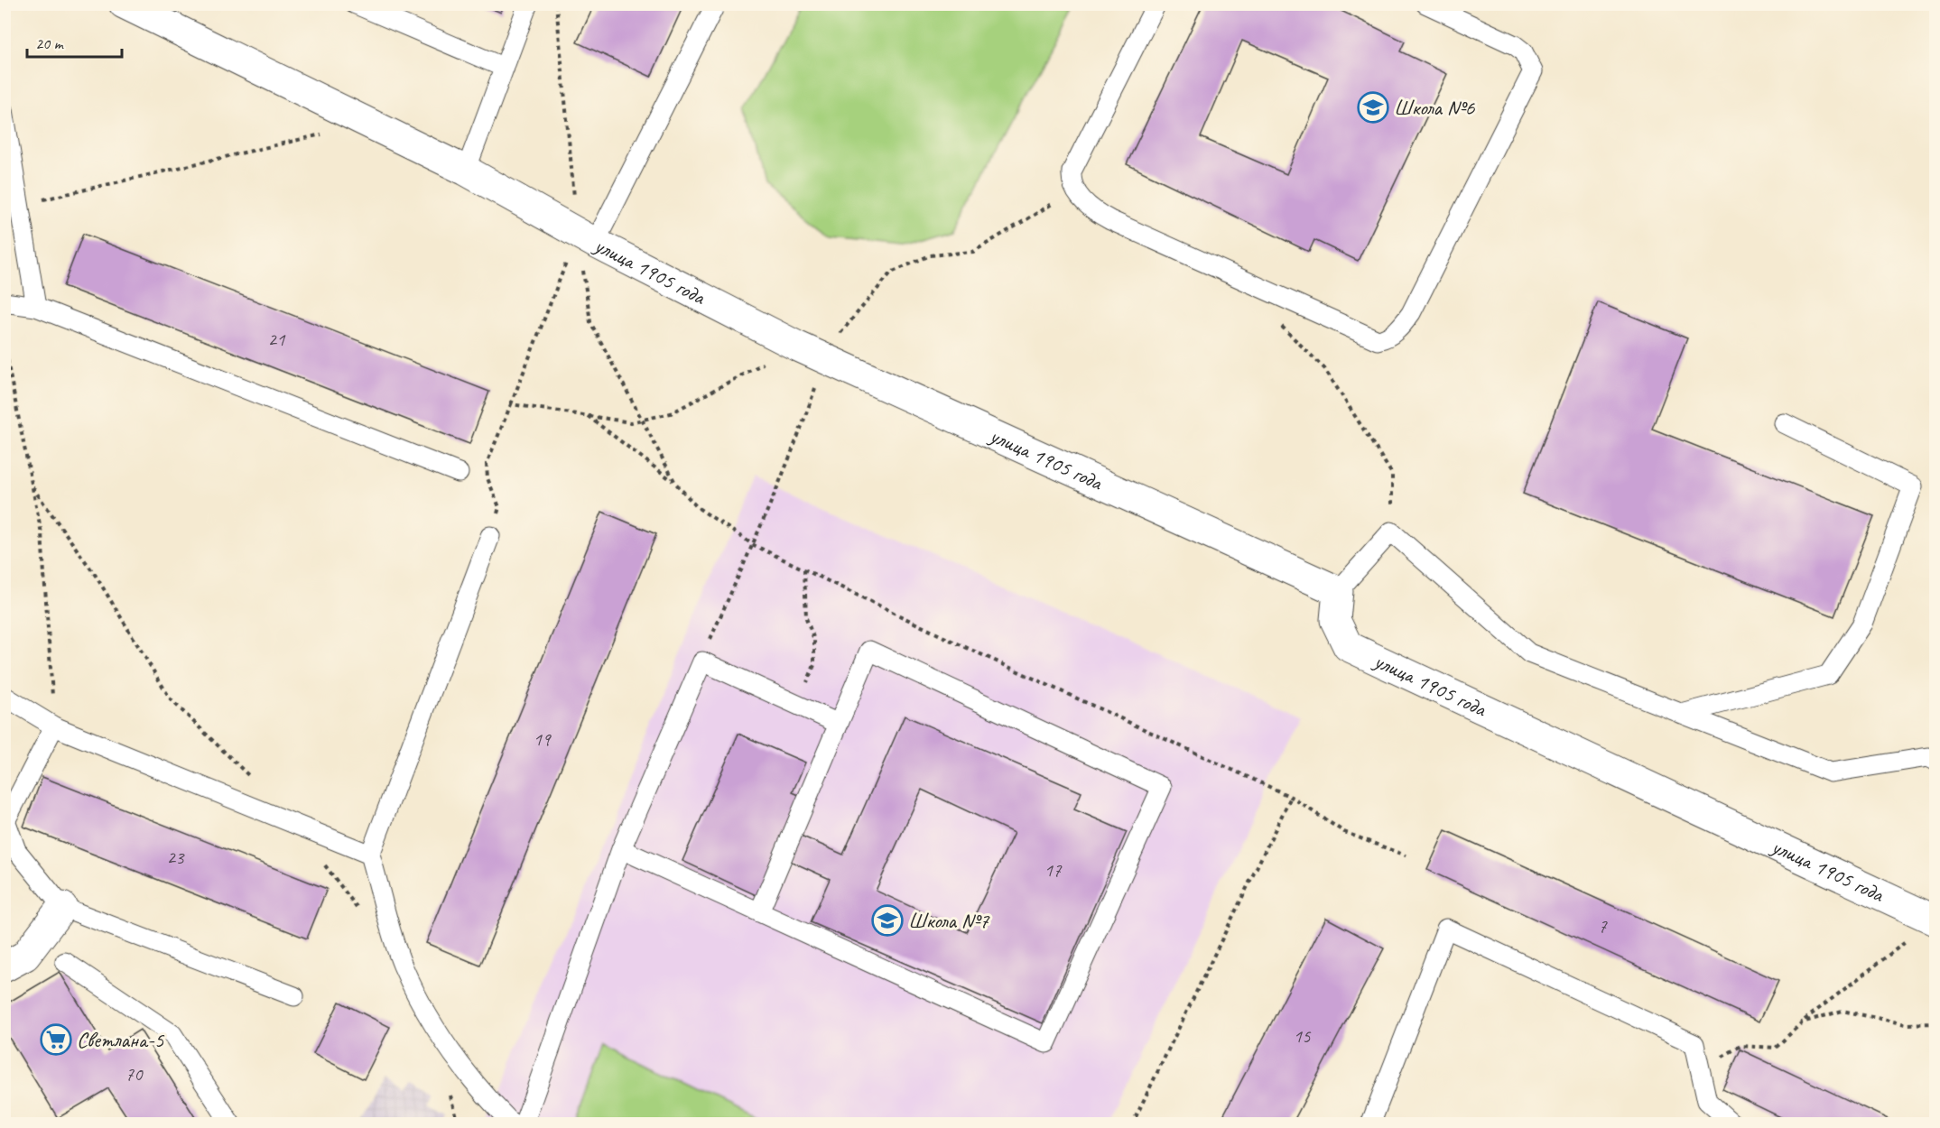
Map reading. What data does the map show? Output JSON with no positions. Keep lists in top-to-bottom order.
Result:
{
  "streets": {
    "street": ["улица 1905 года"]
  },
  "places": {
    "school or university": ["Школа №6", "Школа №7"],
    "supermarket": ["Светлана-5"]
  },
  "house_numbers": [
    "21",
    "19",
    "23",
    "17",
    "7",
    "15",
    "70"
  ],
  "scale_bar": "20 m"
}
